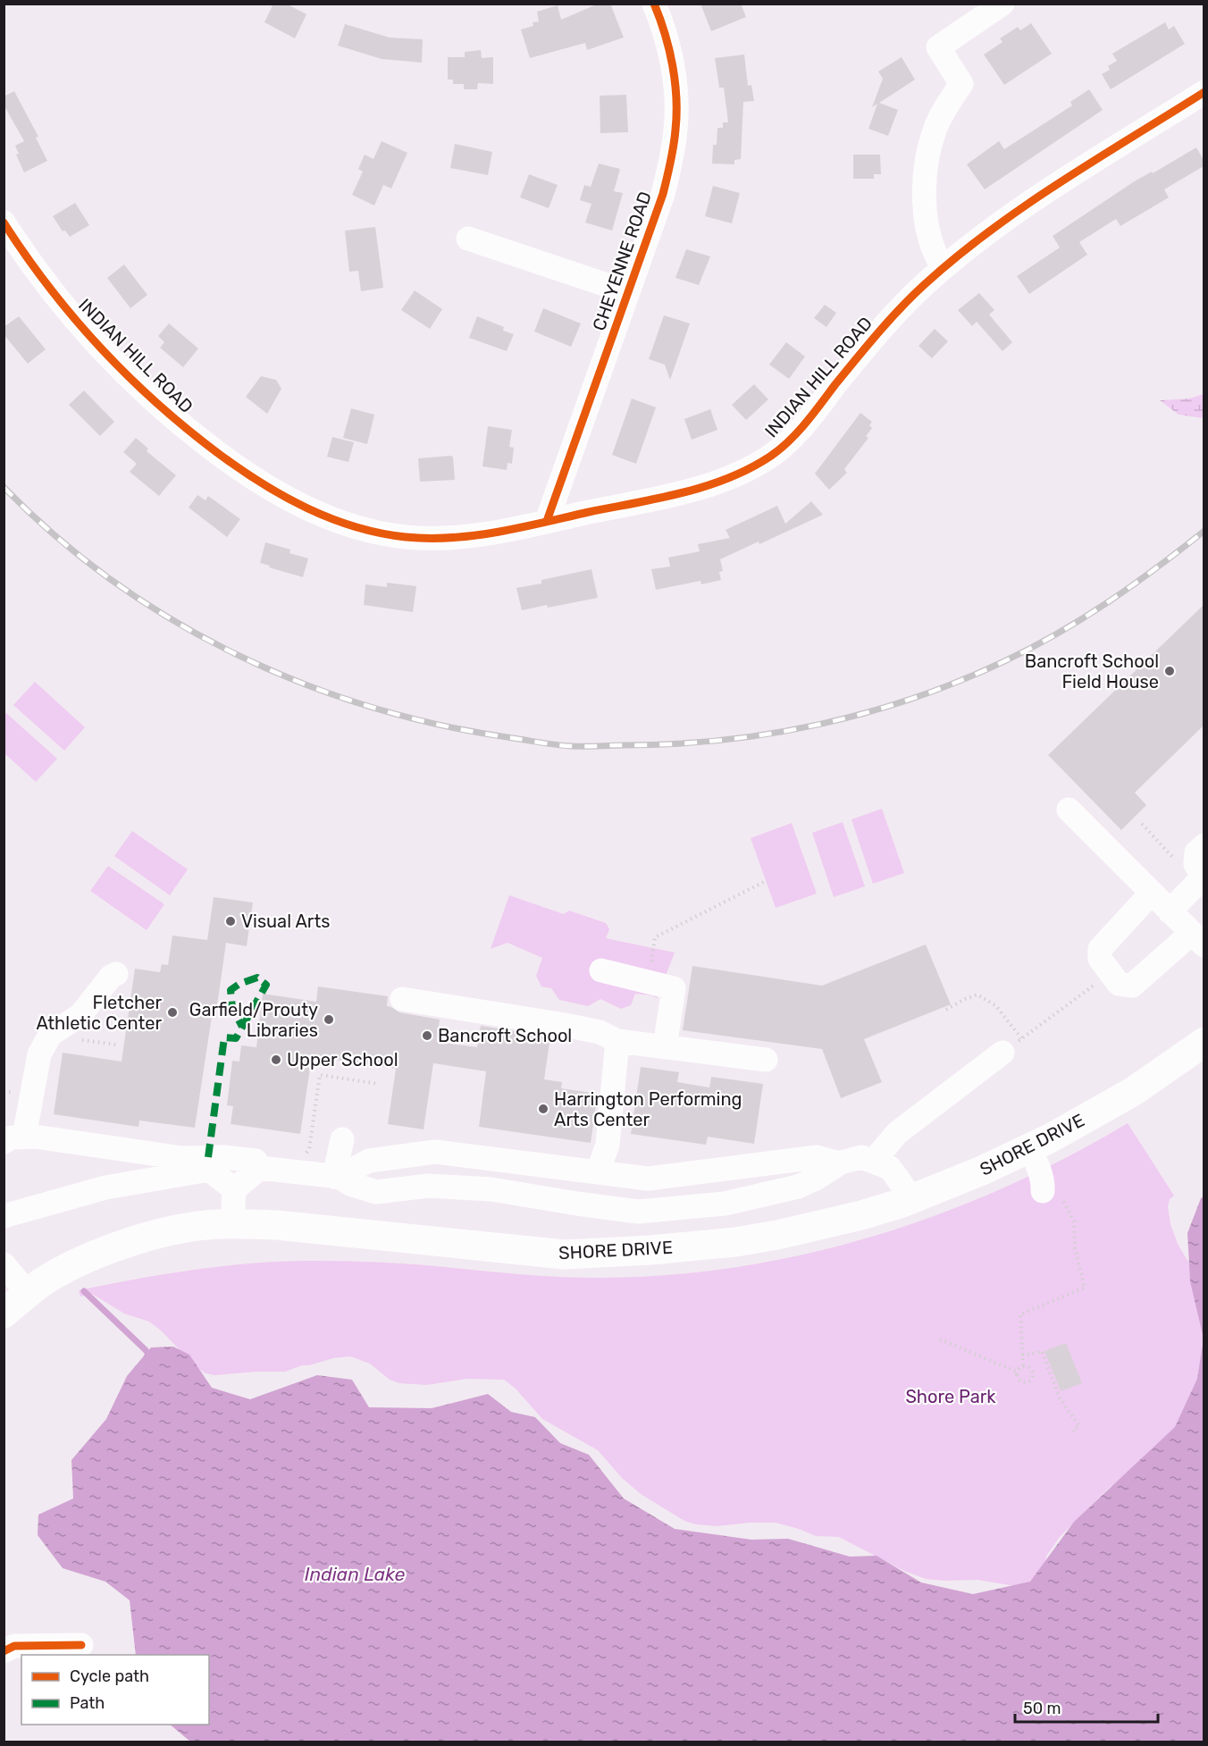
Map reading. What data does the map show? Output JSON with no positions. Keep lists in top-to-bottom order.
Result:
{
  "streets": {
    "main road": ["SHORE DRIVE"],
    "street": ["CHEYENNE ROAD", "INDIAN HILL ROAD"]
  },
  "crossings": [
    ["CHEYENNE ROAD", "INDIAN HILL ROAD"]
  ],
  "water": ["Indian Lake"],
  "parks": ["Shore Park"],
  "places": [
    "Bancroft School Field House",
    "Visual Arts",
    "Fletcher Athletic Center",
    "Garfield/Prouty Libraries",
    "Bancroft School",
    "Upper School",
    "Harrington Performing Arts Center"
  ],
  "legend": ["Cycle path", "Path"],
  "scale_bar": "50 m"
}
